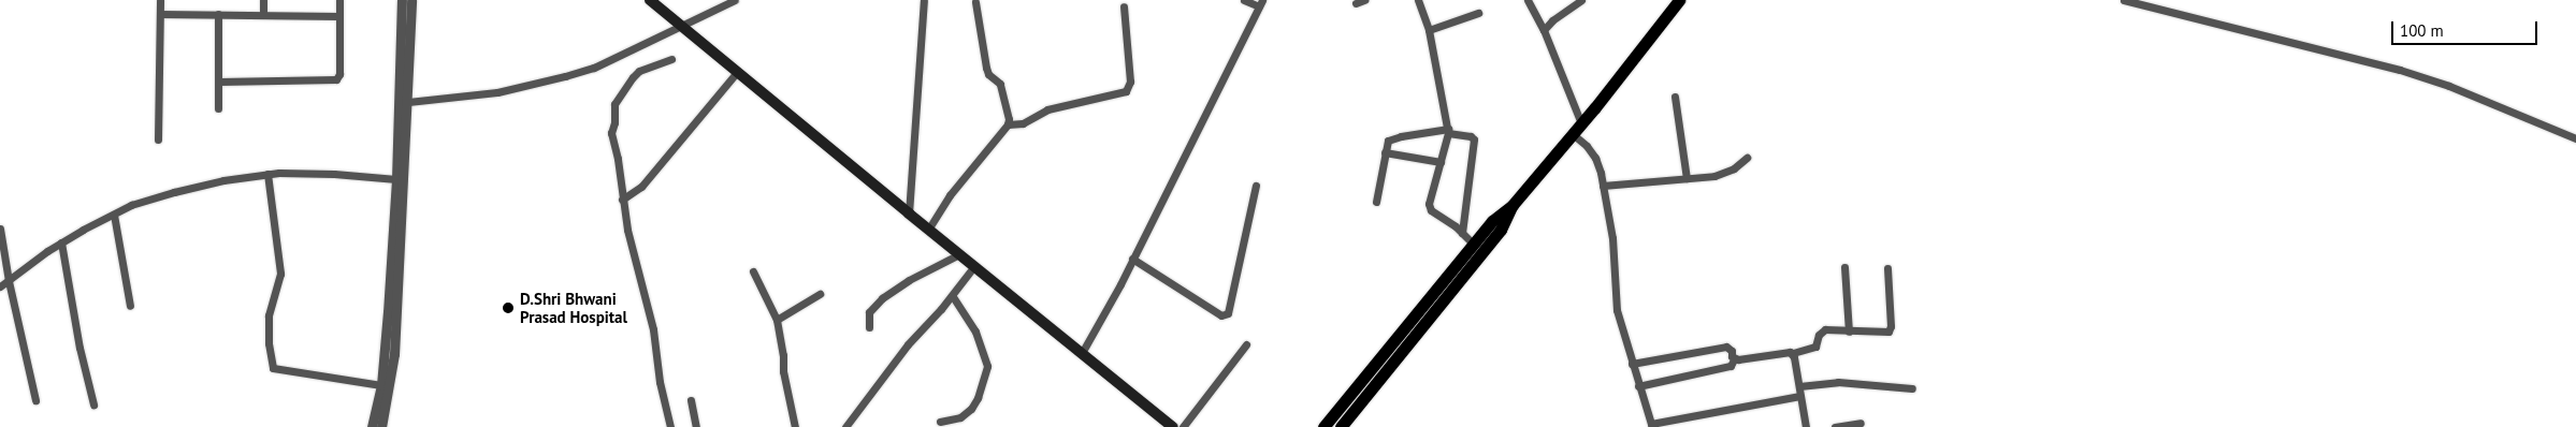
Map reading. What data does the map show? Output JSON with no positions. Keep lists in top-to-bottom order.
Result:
{
  "places": ["D.Shri Bhwani Prasad Hospital"],
  "scale_bar": "100 m"
}
